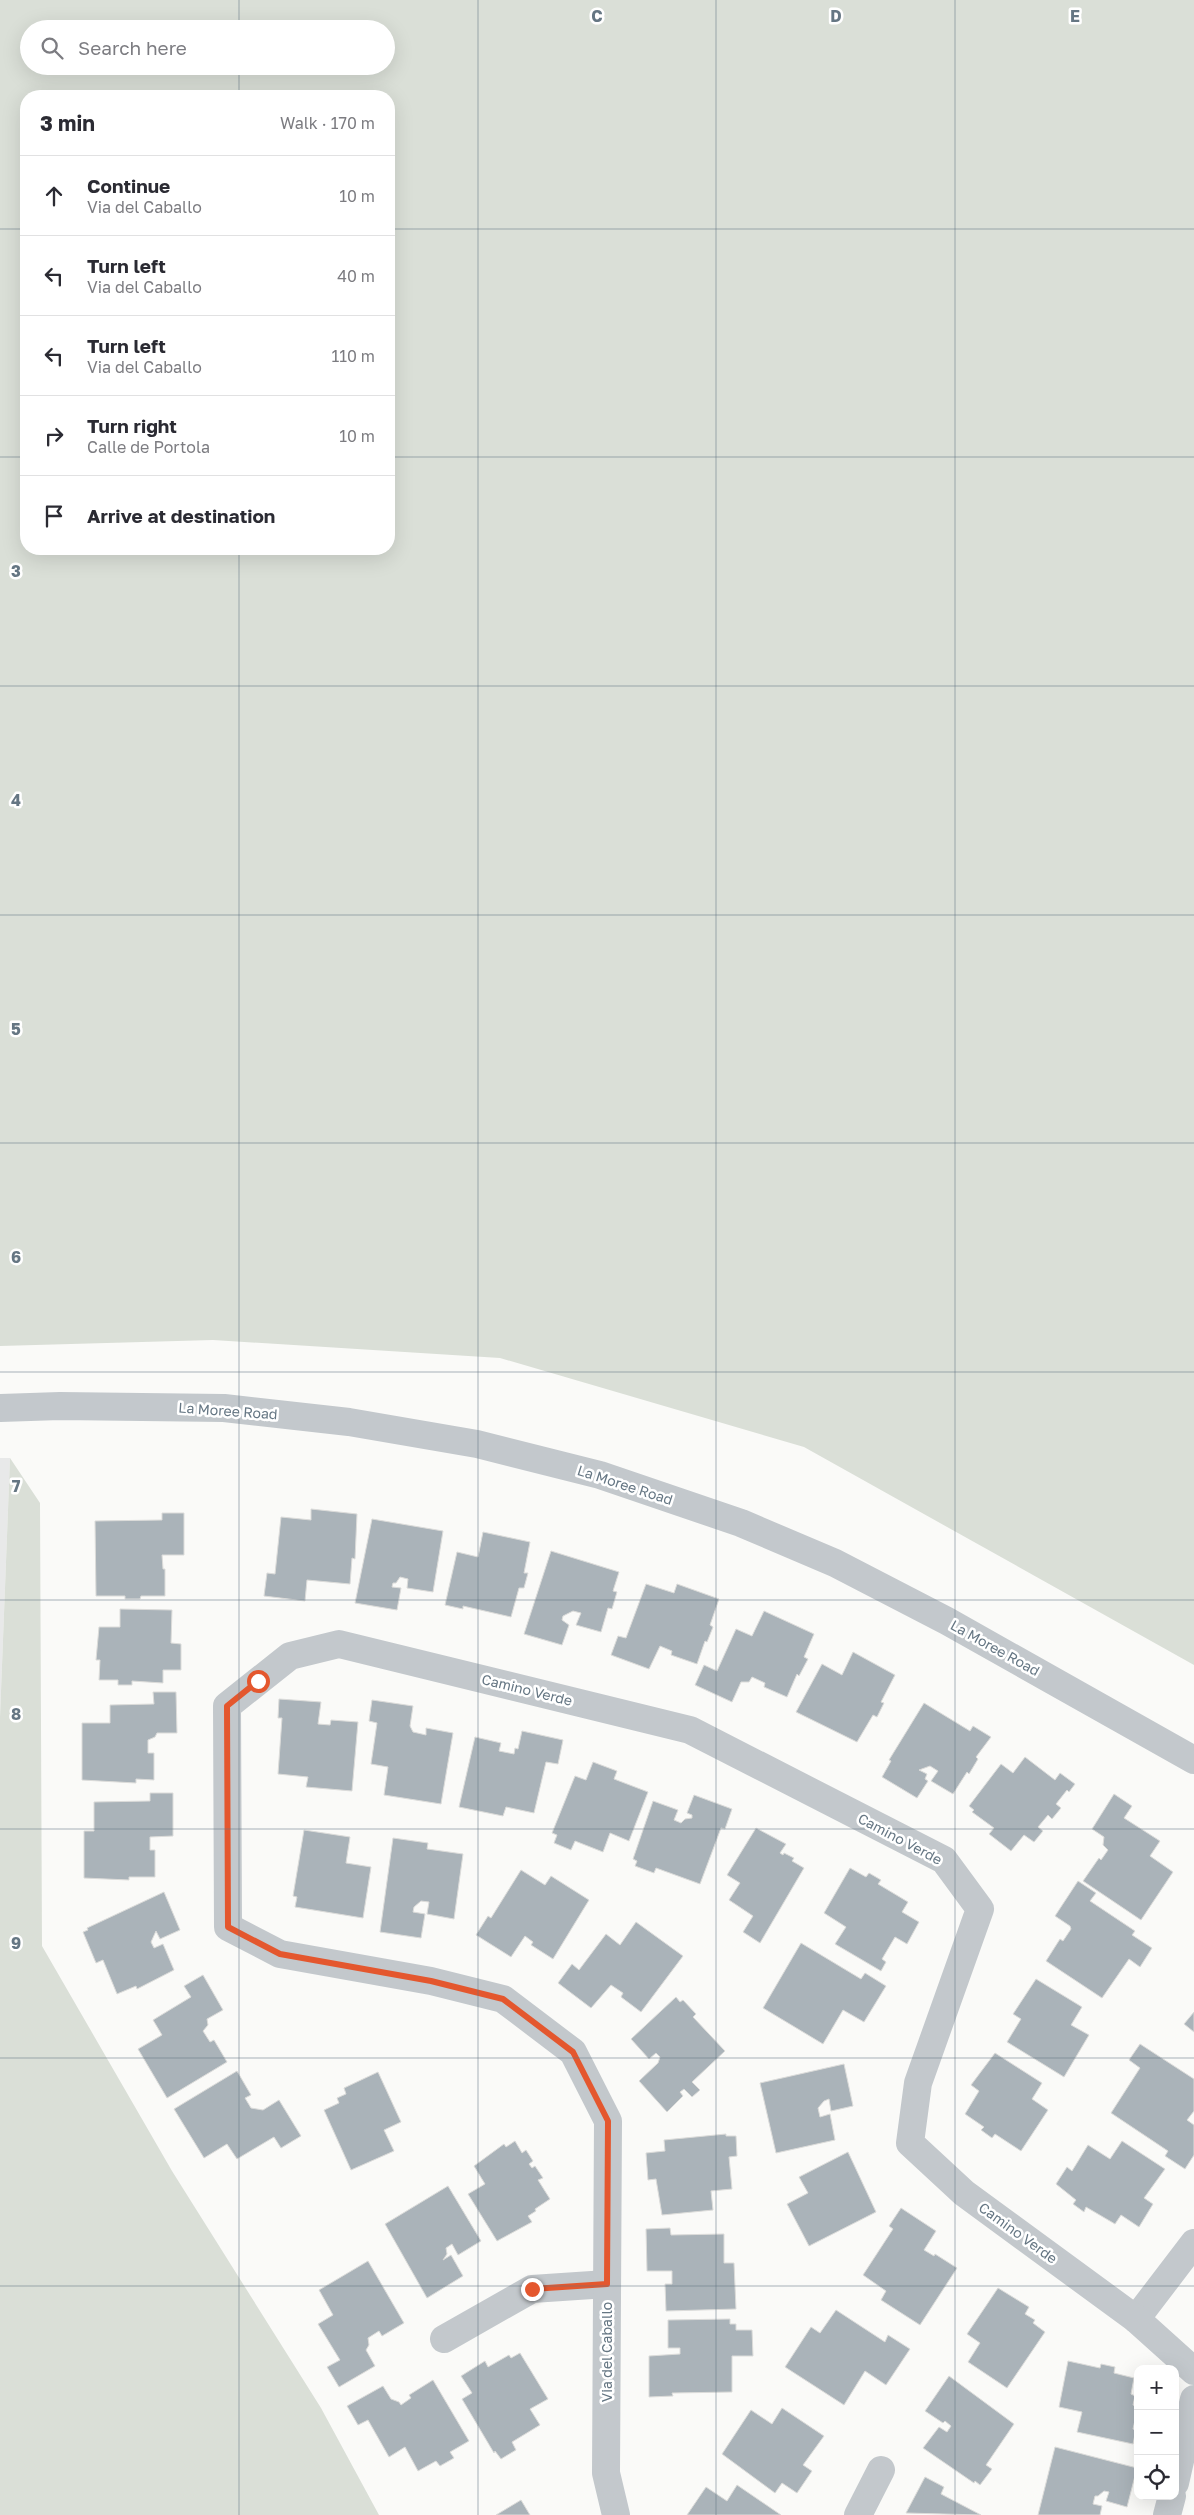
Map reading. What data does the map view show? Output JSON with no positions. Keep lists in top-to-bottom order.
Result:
{
  "streets": {
    "street": ["La Moree Road", "Camino Verde", "Via del Caballo"]
  },
  "crossings": [
    ["Camino Verde", "Via del Caballo"]
  ],
  "page": {
    "search": "Search here",
    "heading": ["3 min", "Walk · 170 m"],
    "list": [
      ["Continue", "Via del Caballo", "10 m"],
      ["Turn left", "Via del Caballo", "40 m"],
      ["Turn left", "Via del Caballo", "110 m"],
      ["Turn right", "Calle de Portola", "10 m"],
      "Arrive at destination"
    ],
    "map_buttons": ["+", "−"]
  },
  "grid": {
    "columns": ["C", "D", "E"],
    "rows": [
      "3",
      "4",
      "5",
      "6",
      "7",
      "8",
      "9"
    ]
  }
}
